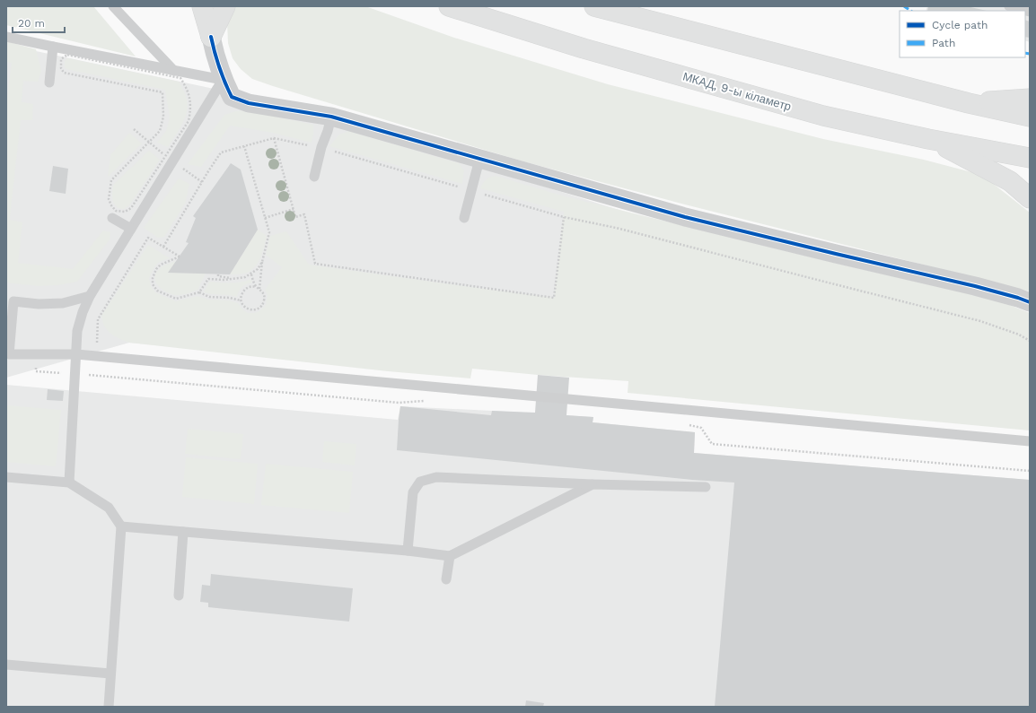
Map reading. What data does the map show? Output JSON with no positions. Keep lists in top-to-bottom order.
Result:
{
  "streets": {
    "highway": ["МКАД, 9-ы кіламетр"]
  },
  "legend": ["Cycle path", "Path"],
  "scale_bar": "20 m"
}
